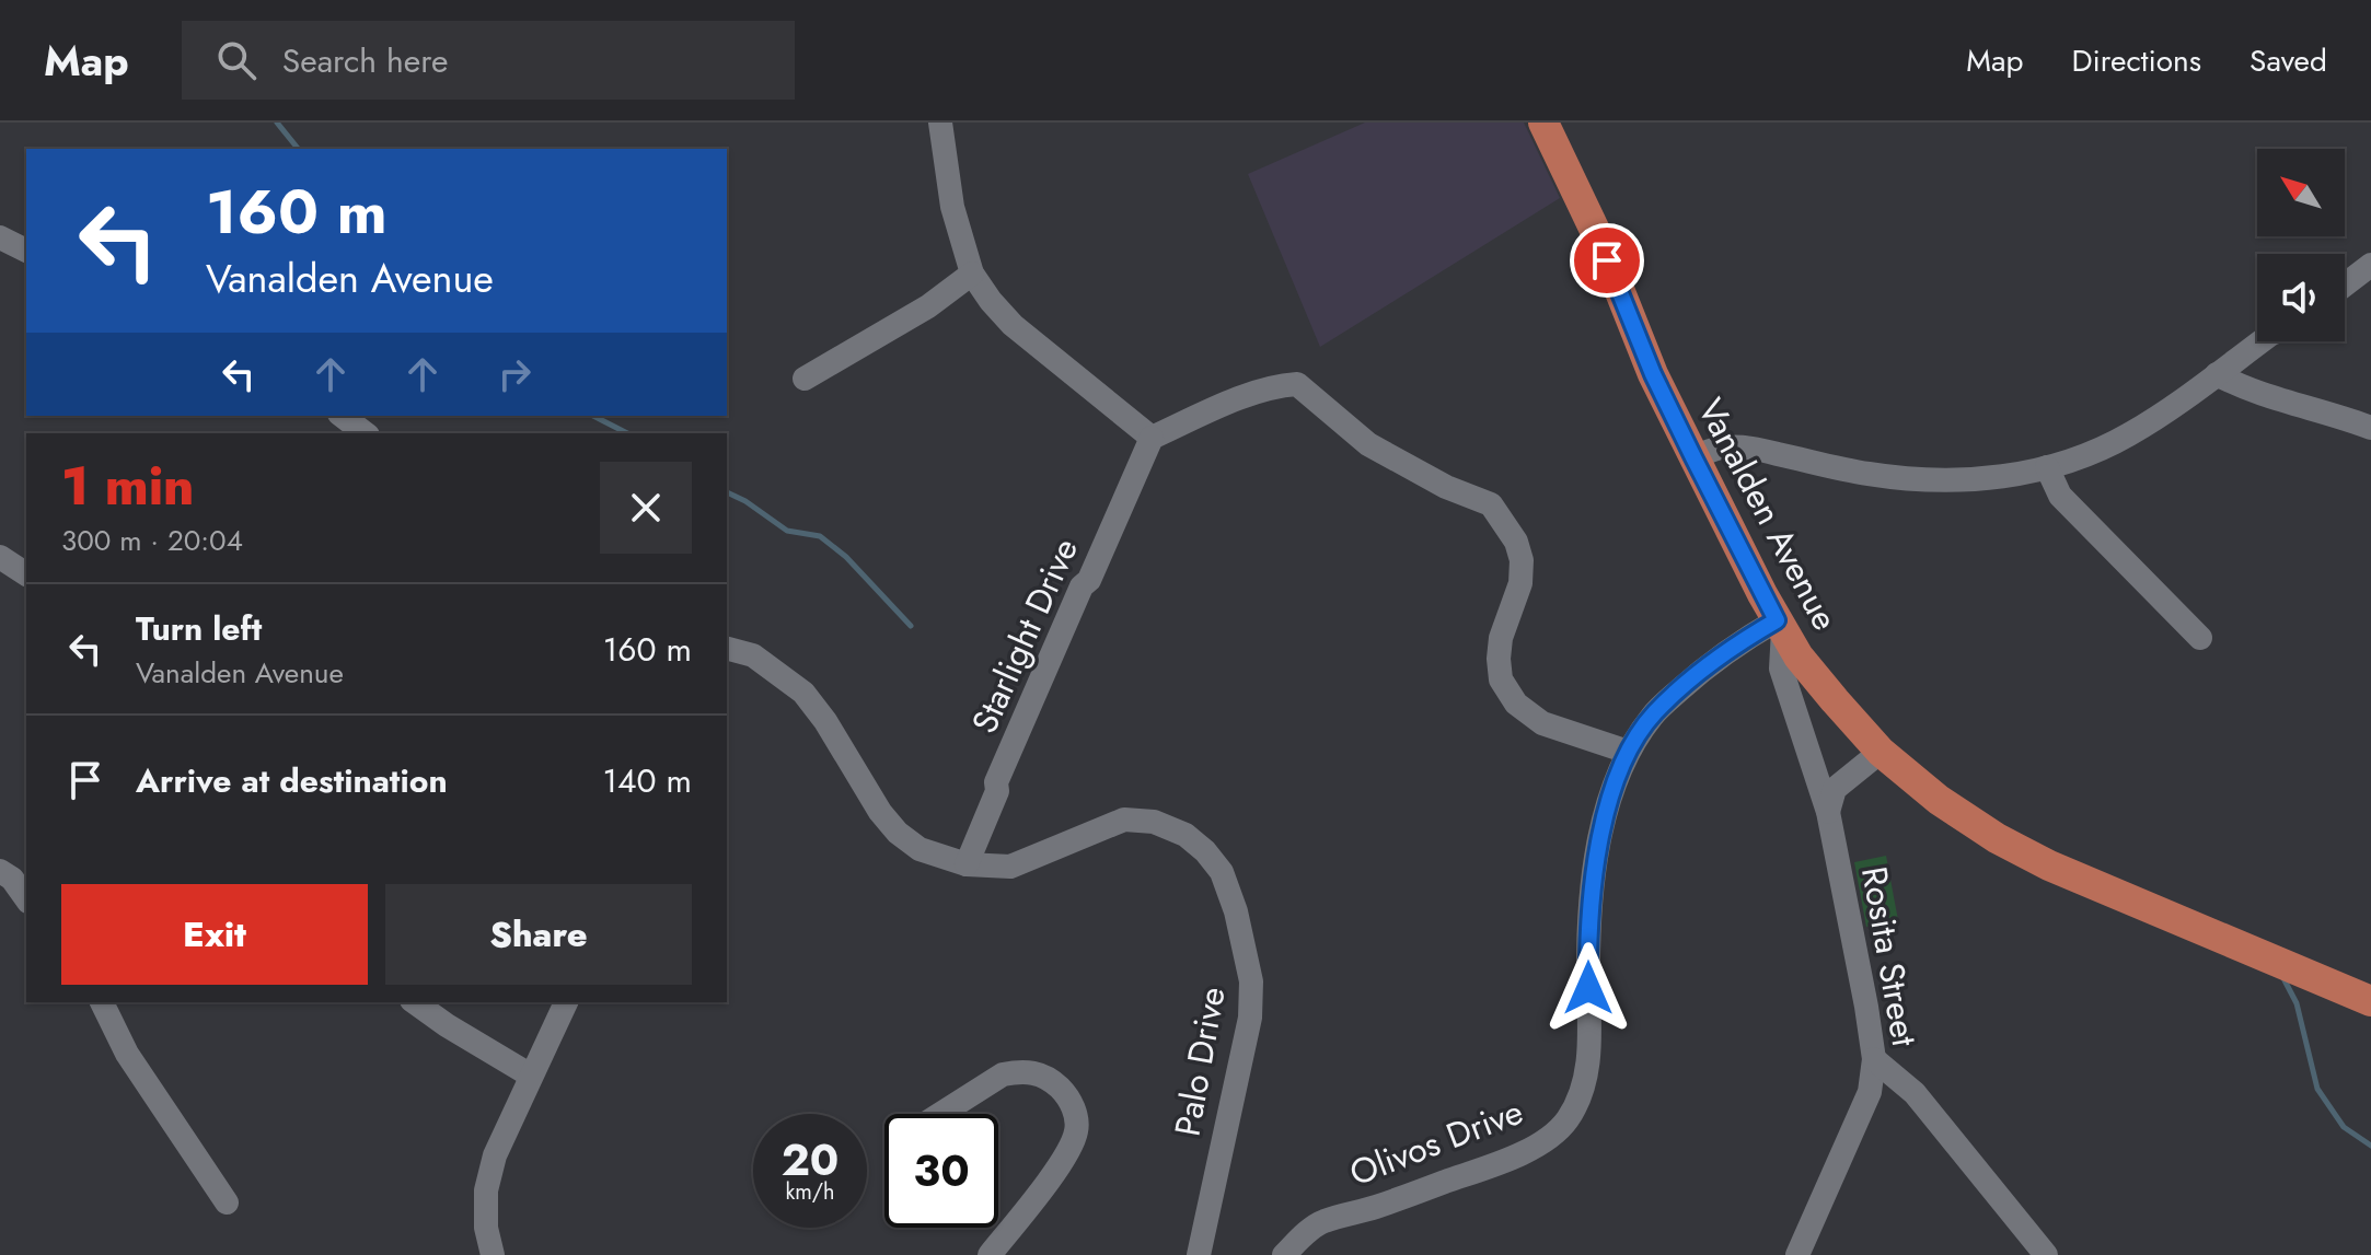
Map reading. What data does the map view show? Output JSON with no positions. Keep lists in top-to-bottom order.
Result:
{
  "streets": {
    "main road": ["Vanalden Avenue"],
    "street": [
      "Starlight Drive",
      "Rosita Street",
      "Palo Drive",
      "Olivos Drive"
    ]
  },
  "crossings": [
    ["Vanalden Avenue", "Rosita Street"],
    ["Vanalden Avenue", "Olivos Drive"],
    ["Starlight Drive", "Palo Drive"],
    ["Rosita Street", "Olivos Drive"]
  ],
  "north": "top left",
  "page": {
    "header": "Map",
    "search": "Search here",
    "nav": ["Map", "Directions", "Saved"],
    "turn": ["160 m", "Vanalden Avenue"],
    "heading": ["1 min", "300 m · 20:04"],
    "list": [
      {
        "name": "Turn left",
        "note": "Vanalden Avenue",
        "value": "160 m"
      },
      {
        "name": "Arrive at destination",
        "value": "140 m"
      }
    ],
    "buttons": ["Exit", "Share"],
    "speed": "20 km/h",
    "limit": "30"
  }
}
